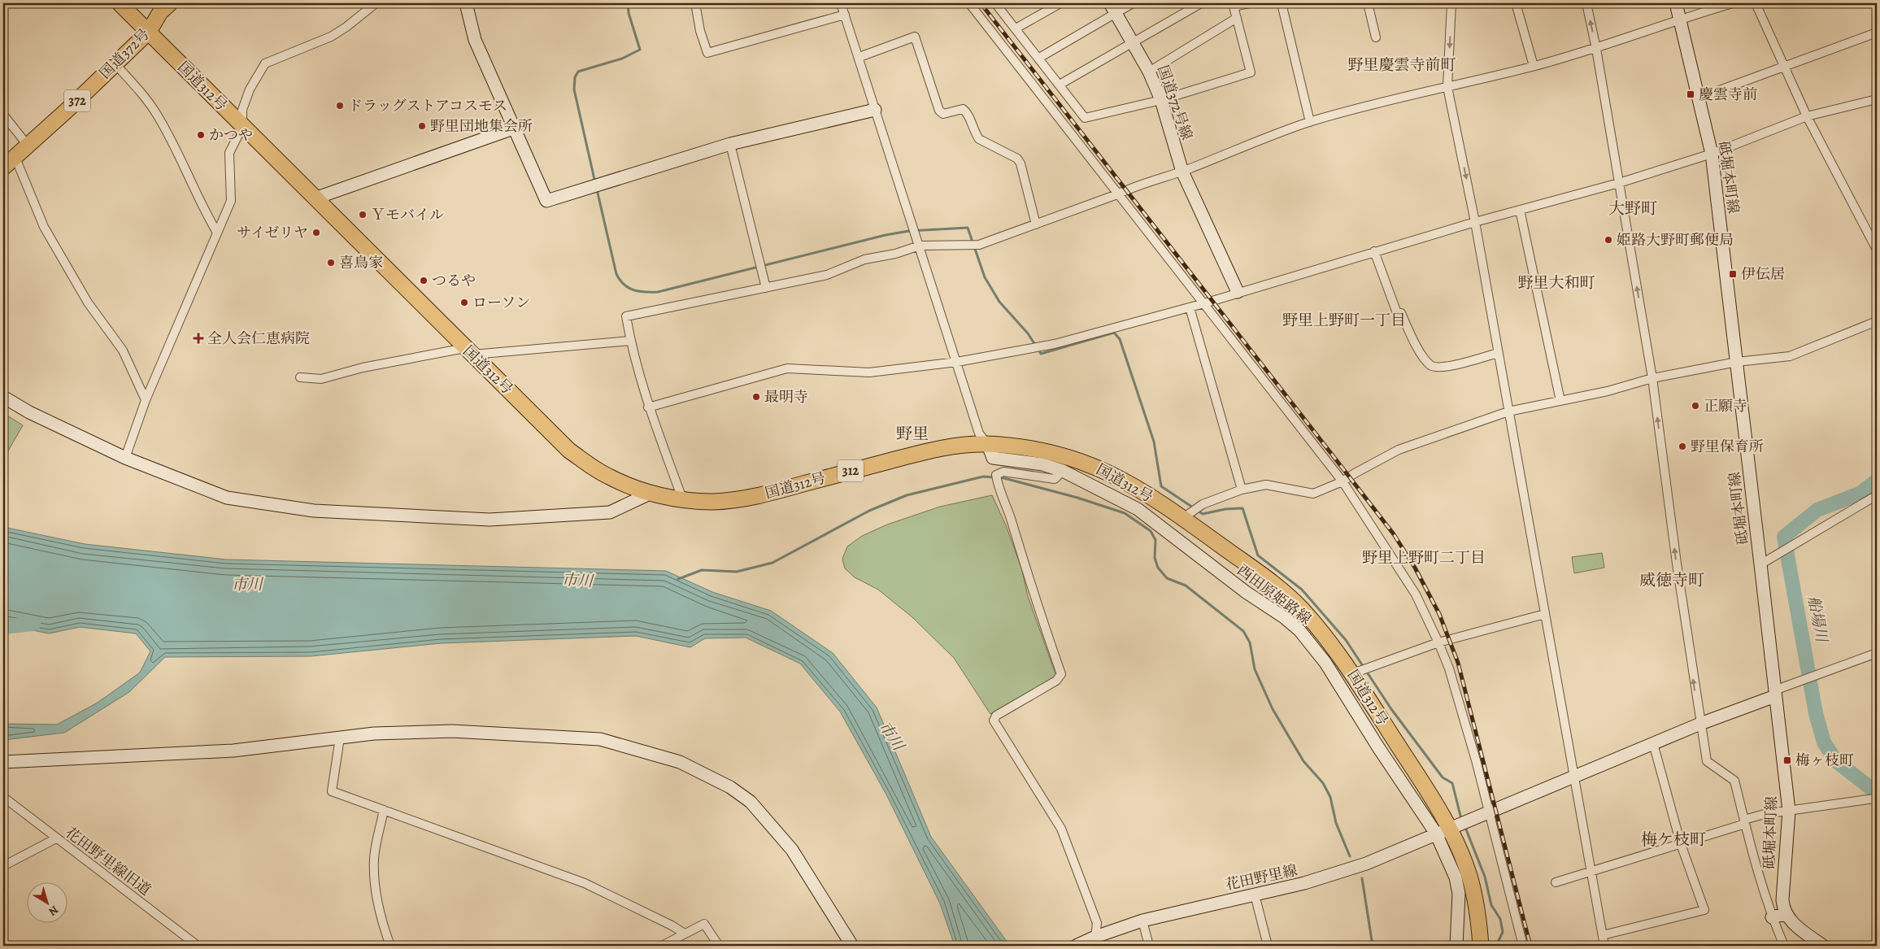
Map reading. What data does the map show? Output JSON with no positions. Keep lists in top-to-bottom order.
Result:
{
  "streets": {
    "highway": [
      "国道372号",
      "国道312号",
      "372",
      "312"
    ],
    "street": [
      "国道372号線",
      "砥堀本町線",
      "西田原姫路線",
      "花田野里線旧道",
      "花田野里線"
    ]
  },
  "crossings": [
    ["国道372号", "国道312号"],
    ["国道312号", "西田原姫路線"],
    ["国道312号", "花田野里線"],
    ["砥堀本町線", "花田野里線"],
    ["西田原姫路線", "花田野里線"]
  ],
  "districts": [
    "野里慶雲寺前町",
    "大野町",
    "野里大和町",
    "野里上野町一丁目",
    "野里",
    "野里上野町二丁目",
    "威徳寺町",
    "梅ケ枝町"
  ],
  "water": ["市川", "船場川"],
  "places": {
    "transit": ["慶雲寺前", "伊伝居", "梅ヶ枝町"],
    "other": [
      "ドラッグストアコスモス",
      "野里団地集会所",
      "かつや",
      "Ｙモバイル",
      "サイゼリヤ",
      "姫路大野町郵便局",
      "喜鳥家",
      "つるや",
      "ローソン",
      "最明寺",
      "正願寺",
      "野里保育所"
    ],
    "health": ["全人会仁恵病院"]
  },
  "north": "bottom right"
}
